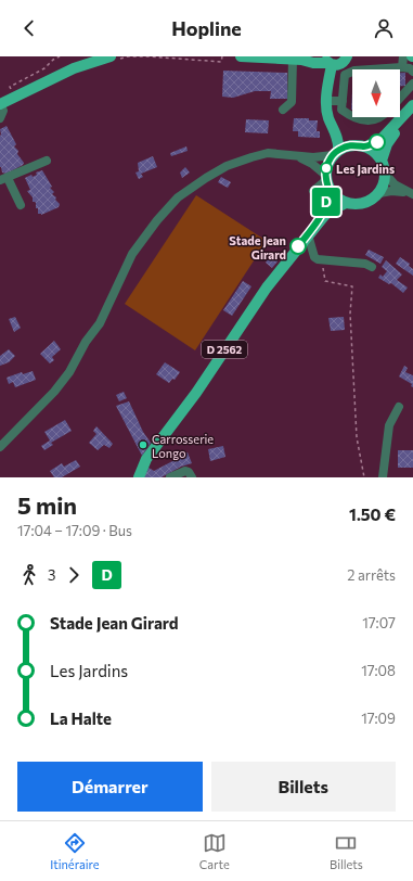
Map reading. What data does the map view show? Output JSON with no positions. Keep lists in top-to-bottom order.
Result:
{
  "streets": {
    "main road": ["D 2562"]
  },
  "places": ["Les Jardins", "Stade Jean Girard", "Carrosserie Longo"],
  "lines": ["bus line D"],
  "north": "bottom",
  "page": {
    "header": "Hopline",
    "on_map": "D",
    "heading": ["5 min", "17:04 – 17:09 · Bus", "1.50 €"],
    "legs": ["3", "D", "2 arrêts"],
    "list": [
      {
        "name": "Stade Jean Girard",
        "value": "17:07"
      },
      {
        "name": "Les Jardins",
        "value": "17:08"
      },
      {
        "name": "La Halte",
        "value": "17:09"
      }
    ],
    "buttons": ["Démarrer", "Billets"],
    "tabs": ["Itinéraire", "Carte", "Billets"]
  }
}
